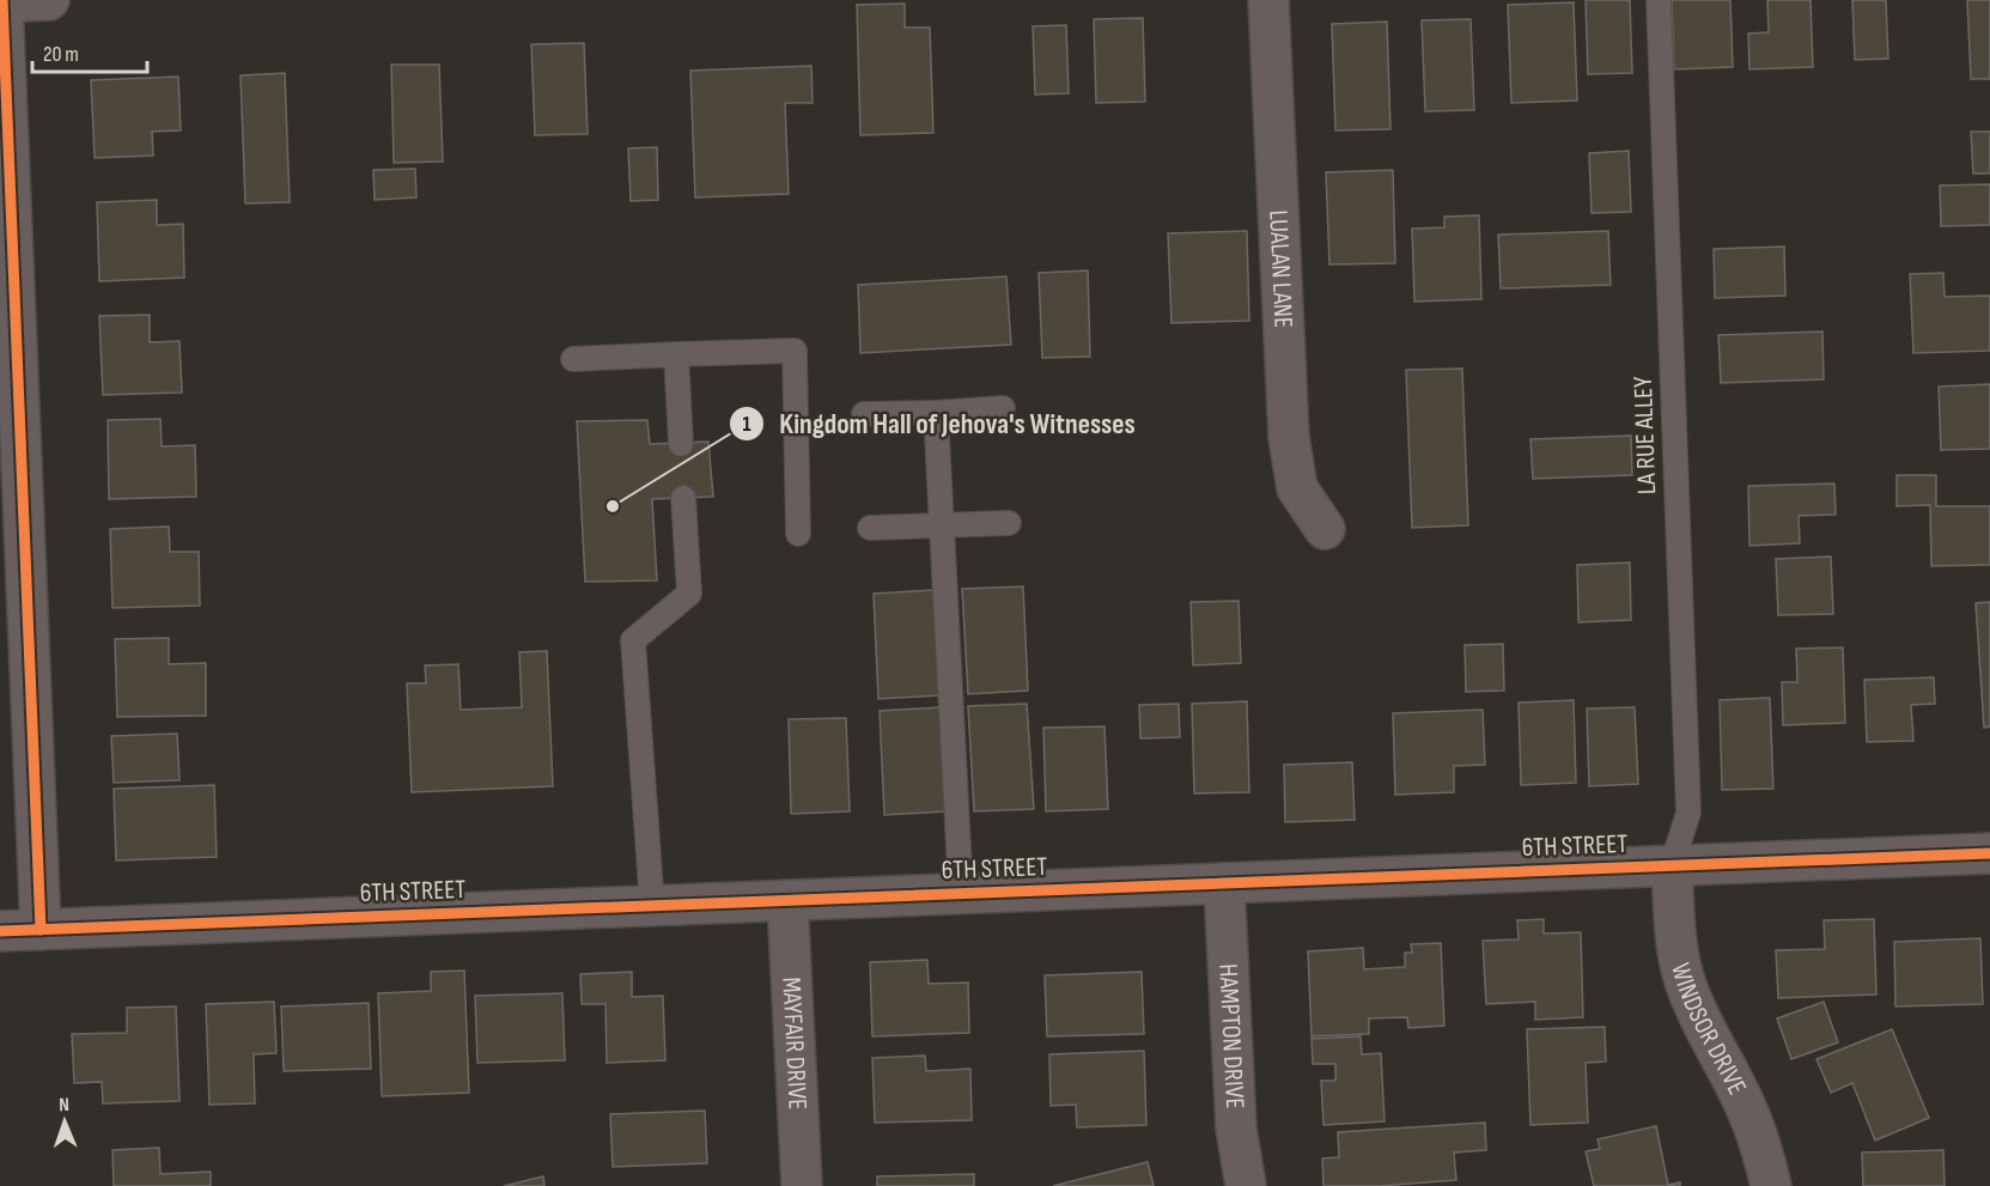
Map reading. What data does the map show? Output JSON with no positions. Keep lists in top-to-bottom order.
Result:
{
  "streets": {
    "street": [
      "LUALAN LANE",
      "6TH STREET",
      "WINDSOR DRIVE",
      "HAMPTON DRIVE",
      "MAYFAIR DRIVE"
    ],
    "lane": ["LA RUE ALLEY"]
  },
  "crossings": [
    ["LA RUE ALLEY", "6TH STREET"],
    ["LA RUE ALLEY", "WINDSOR DRIVE"],
    ["6TH STREET", "WINDSOR DRIVE"],
    ["6TH STREET", "HAMPTON DRIVE"],
    ["6TH STREET", "MAYFAIR DRIVE"]
  ],
  "places": ["Kingdom Hall of Jehova's Witnesses"],
  "scale_bar": "20 m",
  "north": "top"
}
